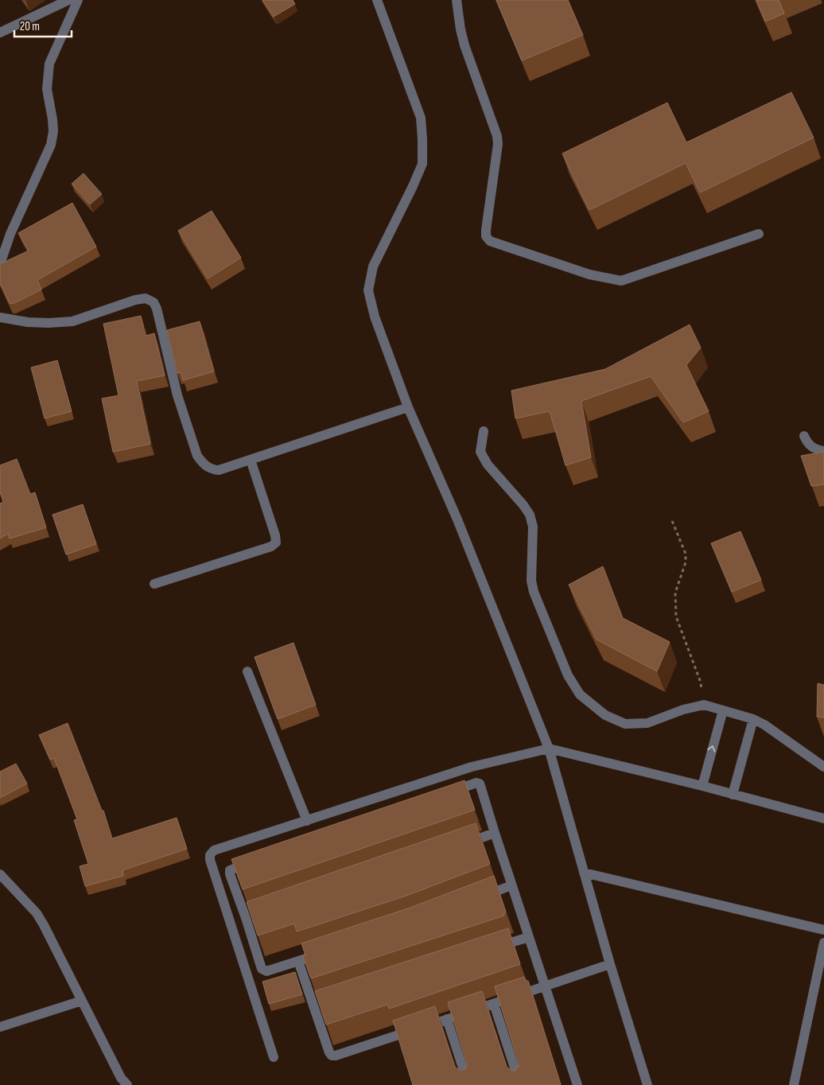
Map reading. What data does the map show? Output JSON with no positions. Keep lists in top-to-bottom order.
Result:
{
  "scale_bar": "20 m"
}
